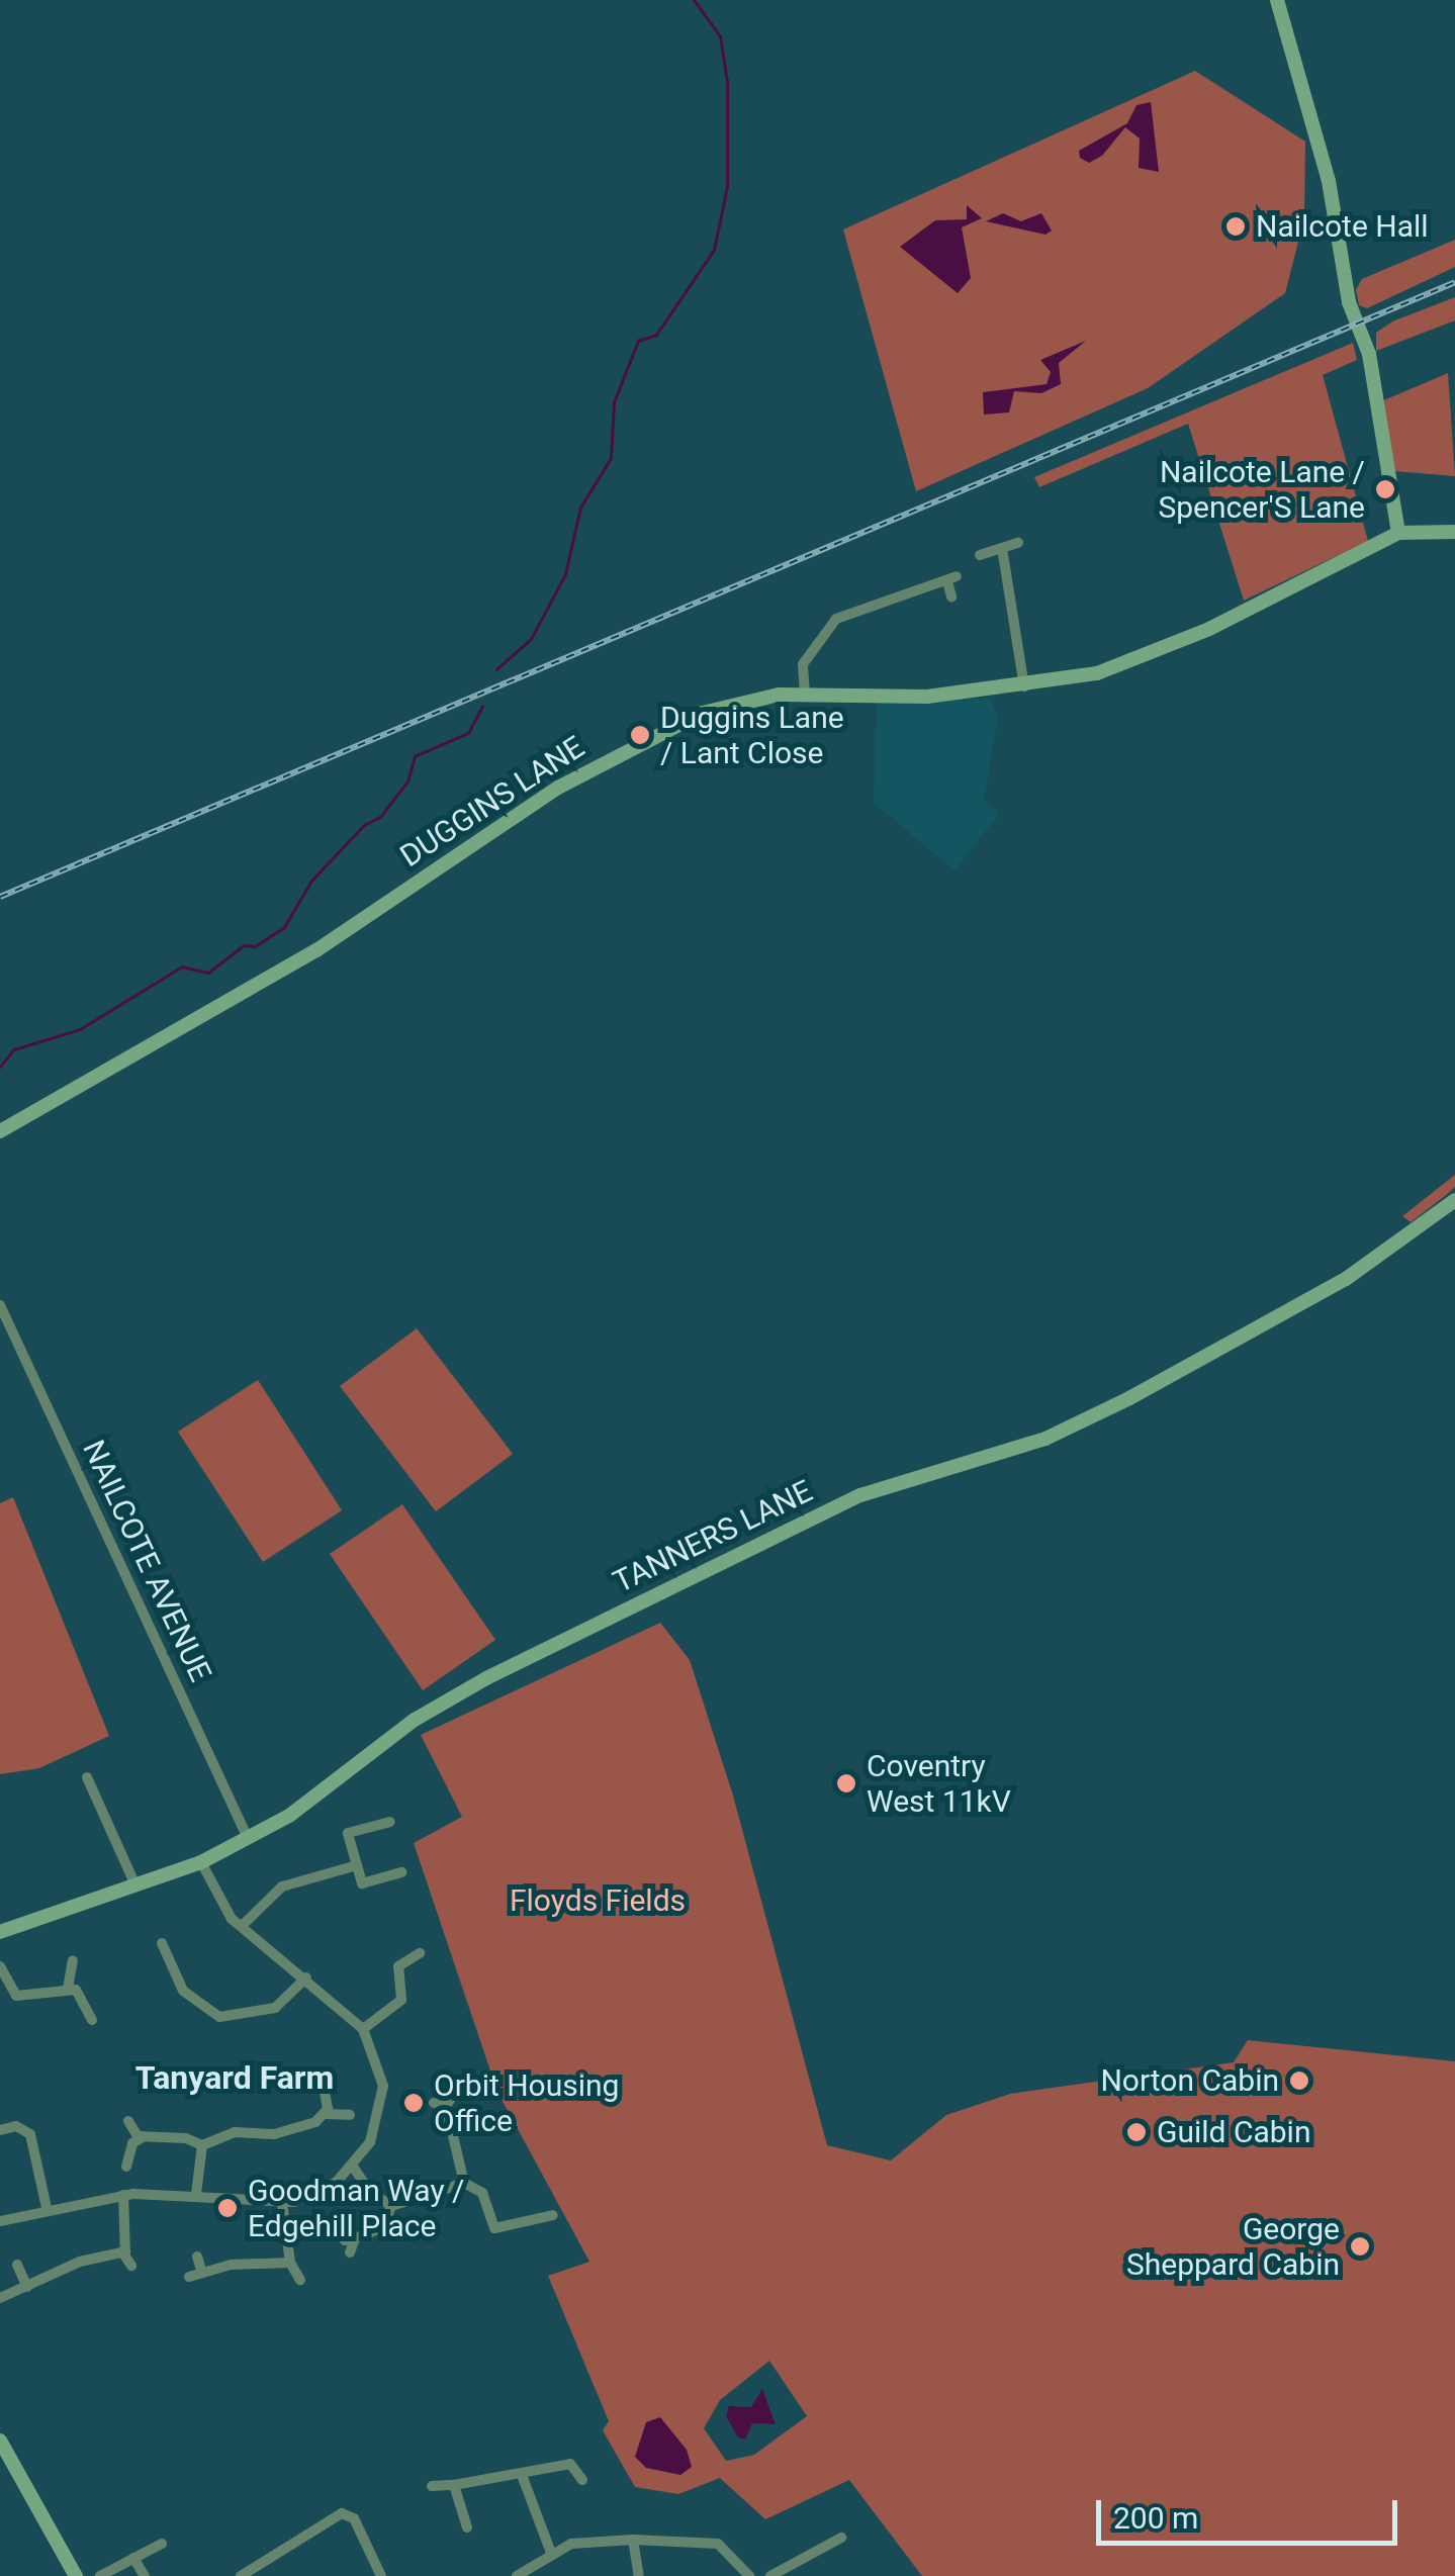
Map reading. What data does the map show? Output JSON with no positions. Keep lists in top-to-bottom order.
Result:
{
  "streets": {
    "main road": ["DUGGINS LANE", "TANNERS LANE"],
    "street": ["NAILCOTE AVENUE"]
  },
  "crossings": [
    ["TANNERS LANE", "NAILCOTE AVENUE"]
  ],
  "districts": ["Tanyard Farm"],
  "parks": ["Floyds Fields"],
  "places": [
    "Nailcote Hall",
    "Nailcote Lane / Spencer'S Lane",
    "Duggins Lane / Lant Close",
    "Coventry West 11kV",
    "Norton Cabin",
    "Orbit Housing Office",
    "Guild Cabin",
    "Goodman Way / Edgehill Place",
    "George Sheppard Cabin"
  ],
  "scale_bar": "200 m"
}
